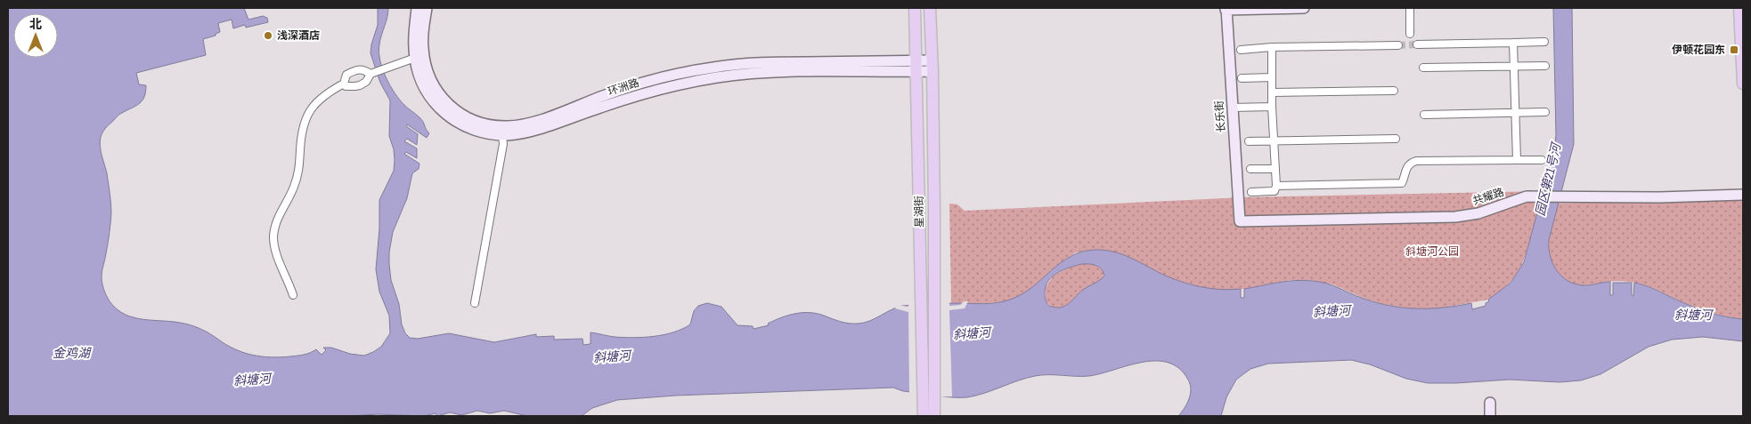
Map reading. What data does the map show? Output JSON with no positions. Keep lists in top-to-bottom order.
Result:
{
  "streets": {
    "main road": ["星湖街"],
    "street": ["环洲路", "长乐街", "共耀路"]
  },
  "crossings": [
    ["环洲路", "星湖街"],
    ["长乐街", "共耀路"]
  ],
  "water": ["园区第21号河", "斜塘河", "金鸡湖"],
  "parks": ["斜塘河公园"],
  "places": {
    "other": ["浅深酒店"],
    "transit": ["伊顿花园东"]
  },
  "north": "top"
}
